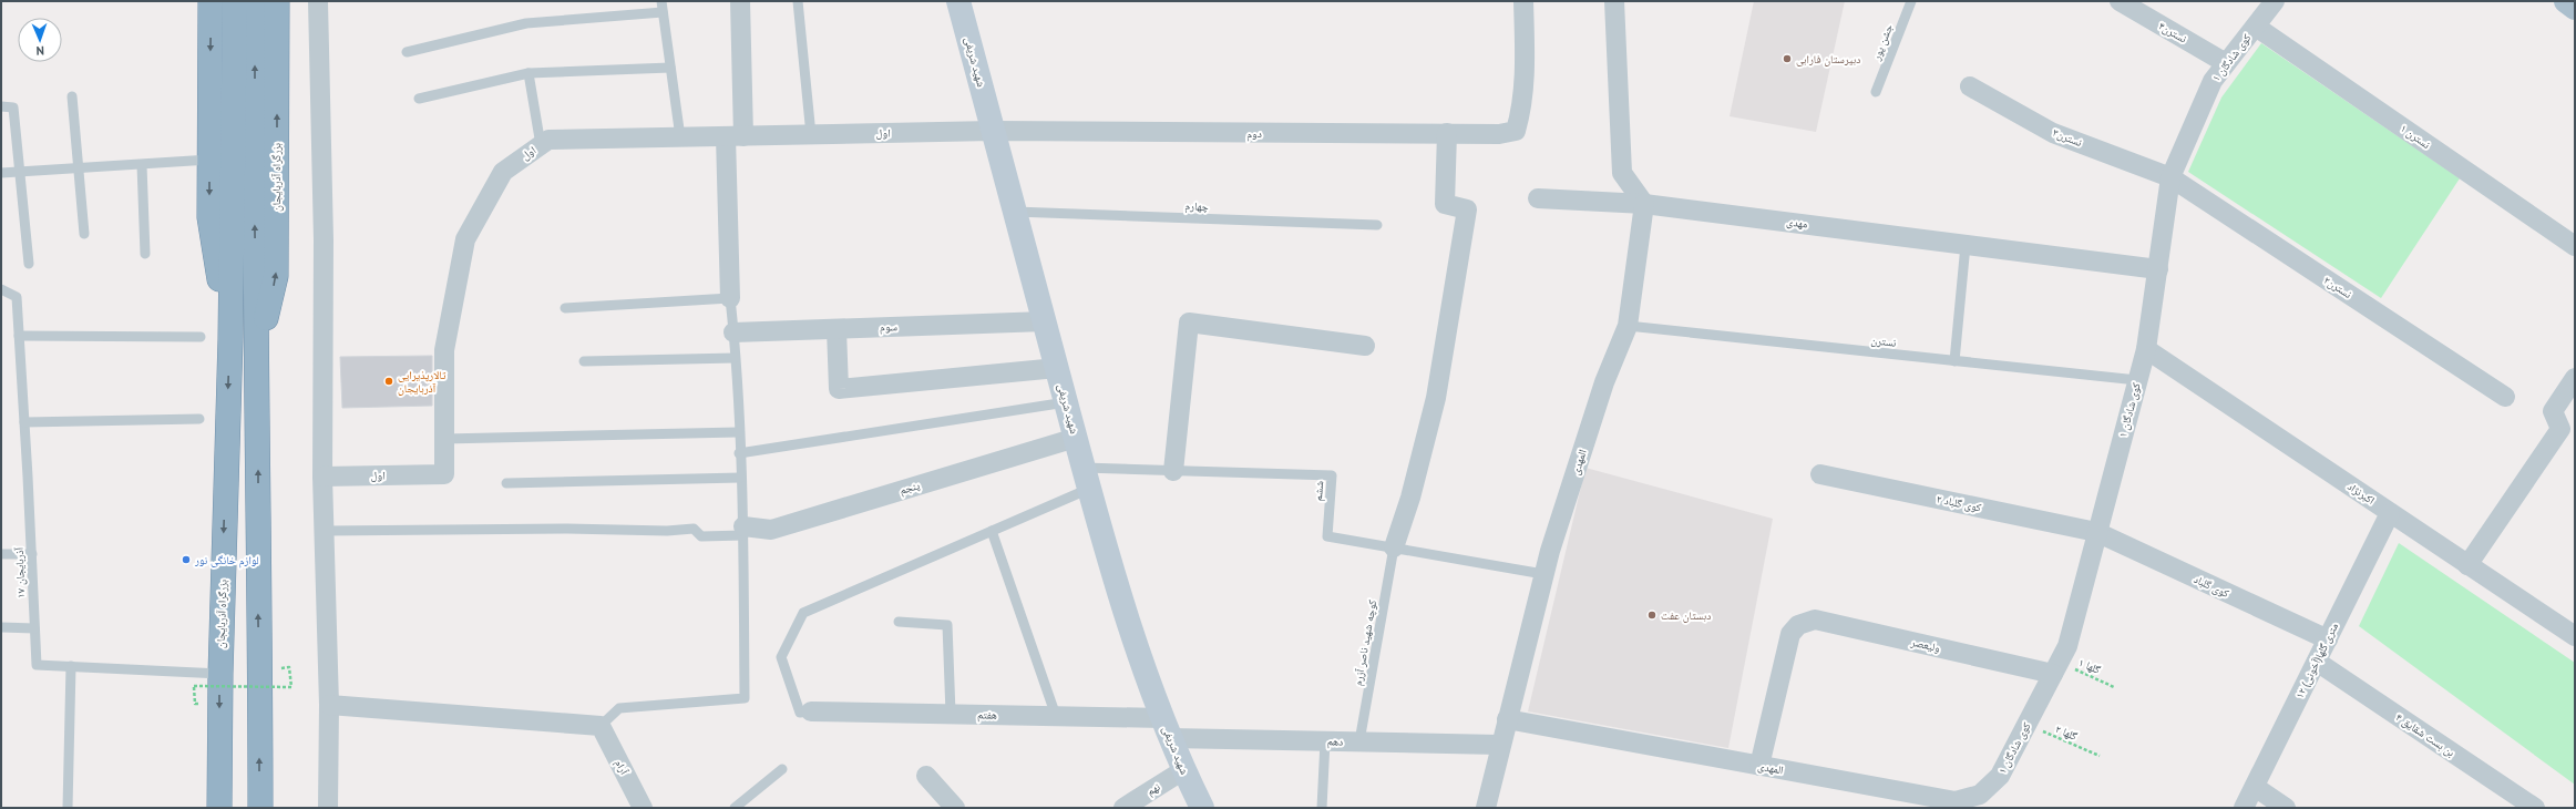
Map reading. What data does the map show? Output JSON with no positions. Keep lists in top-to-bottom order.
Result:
{
  "streets": {
    "highway": ["بزرگراه آذربایجان"],
    "main road": ["شهید شریفی"],
    "street": [
      "نسترن۴",
      "کوی شادگان ۱",
      "اول",
      "دوم",
      "نسترن ۱",
      "نسترن۳",
      "مهدی",
      "نسترن۲",
      "سوم",
      "المهدی",
      "پنجم",
      "اکبرنژاد",
      "کوی گلباد ۲",
      "کوی گلباد",
      "ولیعصر",
      "۱۲ متری گلها(آخونی)",
      "هفتم",
      "بن بست شقایق ۴",
      "دهم",
      "آرام",
      "نهم"
    ],
    "lane": [
      "جشن پور",
      "چهارم",
      "نسترن",
      "ششم",
      "آذربایجان ۱۷",
      "کوچه شهید ناصر آزرم"
    ],
    "path": ["گلها ۱", "گلها ۲"]
  },
  "crossings": [
    ["نسترن۴", "کوی شادگان ۱"],
    ["کوی شادگان ۱", "نسترن ۱"],
    ["کوی شادگان ۱", "نسترن۳"],
    ["کوی شادگان ۱", "مهدی"],
    ["کوی شادگان ۱", "نسترن۲"],
    ["کوی شادگان ۱", "نسترن"],
    ["کوی شادگان ۱", "المهدی"],
    ["کوی شادگان ۱", "اکبرنژاد"],
    ["کوی شادگان ۱", "کوی گلباد ۲"],
    ["کوی شادگان ۱", "کوی گلباد"],
    ["کوی شادگان ۱", "ولیعصر"],
    ["کوی شادگان ۱", "گلها ۱"],
    ["کوی شادگان ۱", "گلها ۲"],
    ["شهید شریفی", "اول"],
    ["شهید شریفی", "دوم"],
    ["شهید شریفی", "چهارم"],
    ["شهید شریفی", "سوم"],
    ["شهید شریفی", "پنجم"],
    ["شهید شریفی", "ششم"],
    ["شهید شریفی", "هفتم"],
    ["شهید شریفی", "دهم"],
    ["شهید شریفی", "نهم"],
    ["اول", "دوم"],
    ["نسترن۳", "نسترن۲"],
    ["بزرگراه آذربایجان", "آذربایجان ۱۷"],
    ["مهدی", "المهدی"],
    ["نسترن", "المهدی"],
    ["المهدی", "ششم"],
    ["المهدی", "ولیعصر"],
    ["المهدی", "دهم"],
    ["ششم", "کوچه شهید ناصر آزرم"],
    ["اکبرنژاد", "۱۲ متری گلها(آخونی)"],
    ["کوی گلباد ۲", "کوی گلباد"],
    ["کوی گلباد", "۱۲ متری گلها(آخونی)"],
    ["کوچه شهید ناصر آزرم", "دهم"],
    ["ولیعصر", "گلها ۱"],
    ["۱۲ متری گلها(آخونی)", "بن بست شقایق ۴"],
    ["هفتم", "دهم"]
  ],
  "places": [
    "دبیرستان فارابی",
    "تالارپذیرایی آذربایجان",
    "لوازم خانگی نور",
    "دبستان عفت"
  ],
  "north": "bottom"
}
